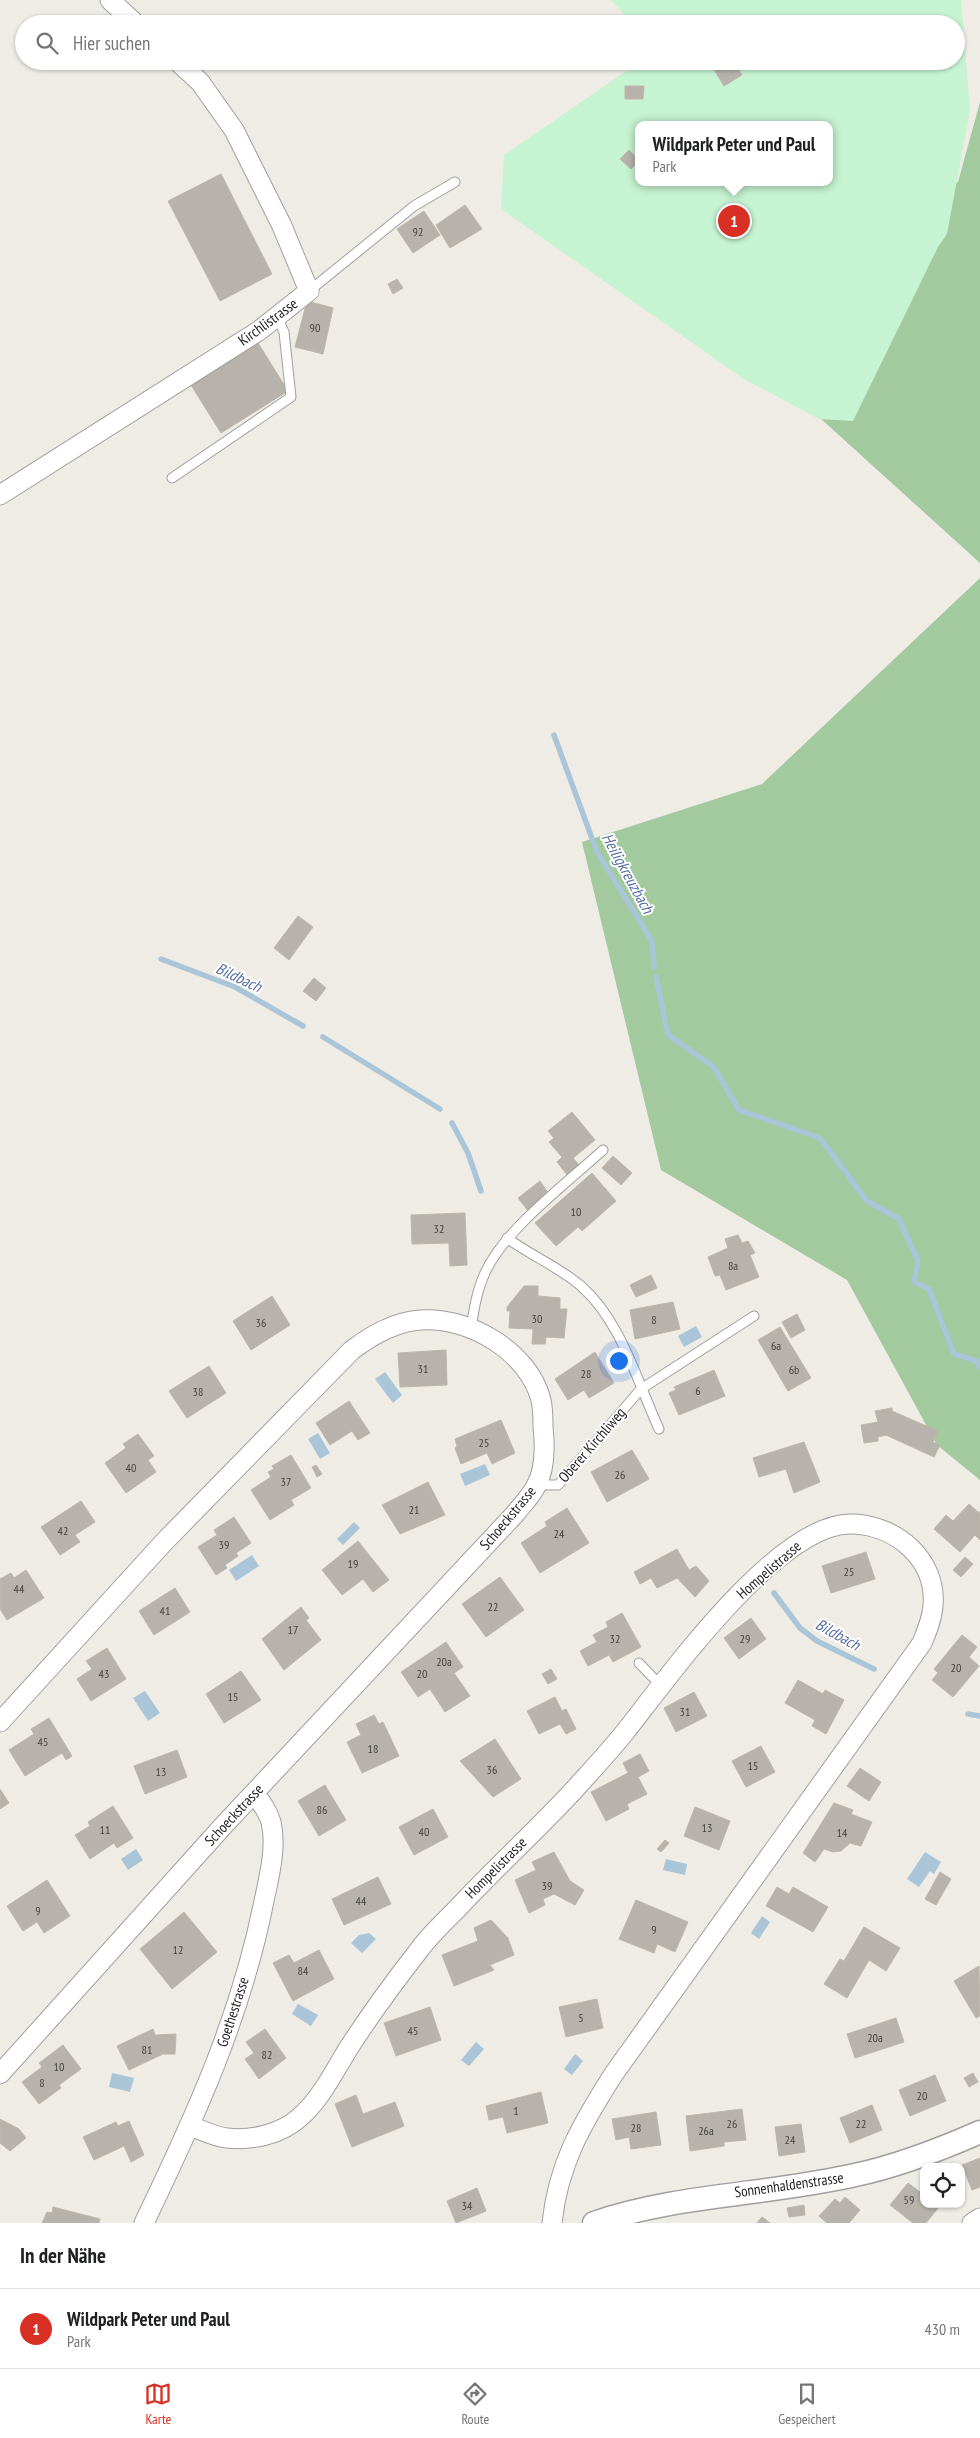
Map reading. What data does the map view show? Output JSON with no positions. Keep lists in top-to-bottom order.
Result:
{
  "streets": {
    "street": [
      "Kirchlistrasse",
      "Schoeckstrasse",
      "Hompelistrasse",
      "Goethestrasse",
      "Sonnenhaldenstrasse"
    ],
    "lane": ["Oberer Kirchliweg"]
  },
  "crossings": [
    ["Oberer Kirchliweg", "Schoeckstrasse"],
    ["Schoeckstrasse", "Goethestrasse"],
    ["Hompelistrasse", "Goethestrasse"]
  ],
  "water": ["Heiligkreuzbach", "Bildbach"],
  "house_numbers": [
    "92",
    "90",
    "10",
    "32",
    "8a",
    "30",
    "8",
    "36",
    "6a",
    "31",
    "6b",
    "28",
    "6",
    "38",
    "25",
    "40",
    "26",
    "37",
    "21",
    "42",
    "24",
    "39",
    "19",
    "25",
    "44",
    "22",
    "41",
    "17",
    "32",
    "29",
    "20a",
    "20",
    "43",
    "20",
    "15",
    "31",
    "45",
    "18",
    "15",
    "36",
    "13",
    "86",
    "13",
    "11",
    "40",
    "14",
    "39",
    "44",
    "9",
    "9",
    "12",
    "84",
    "5",
    "45",
    "20a",
    "81",
    "82",
    "10",
    "8",
    "20",
    "1",
    "26",
    "22",
    "28",
    "26a",
    "24",
    "59",
    "34"
  ],
  "page": {
    "search": "Hier suchen",
    "popup": ["Wildpark Peter und Paul", "Park"],
    "pins": "1",
    "heading": "In der Nähe",
    "list": [
      {
        "mark": "1",
        "name": "Wildpark Peter und Paul",
        "note": "Park",
        "value": "430 m"
      }
    ],
    "nav": ["Karte", "Route", "Gespeichert"]
  }
}
